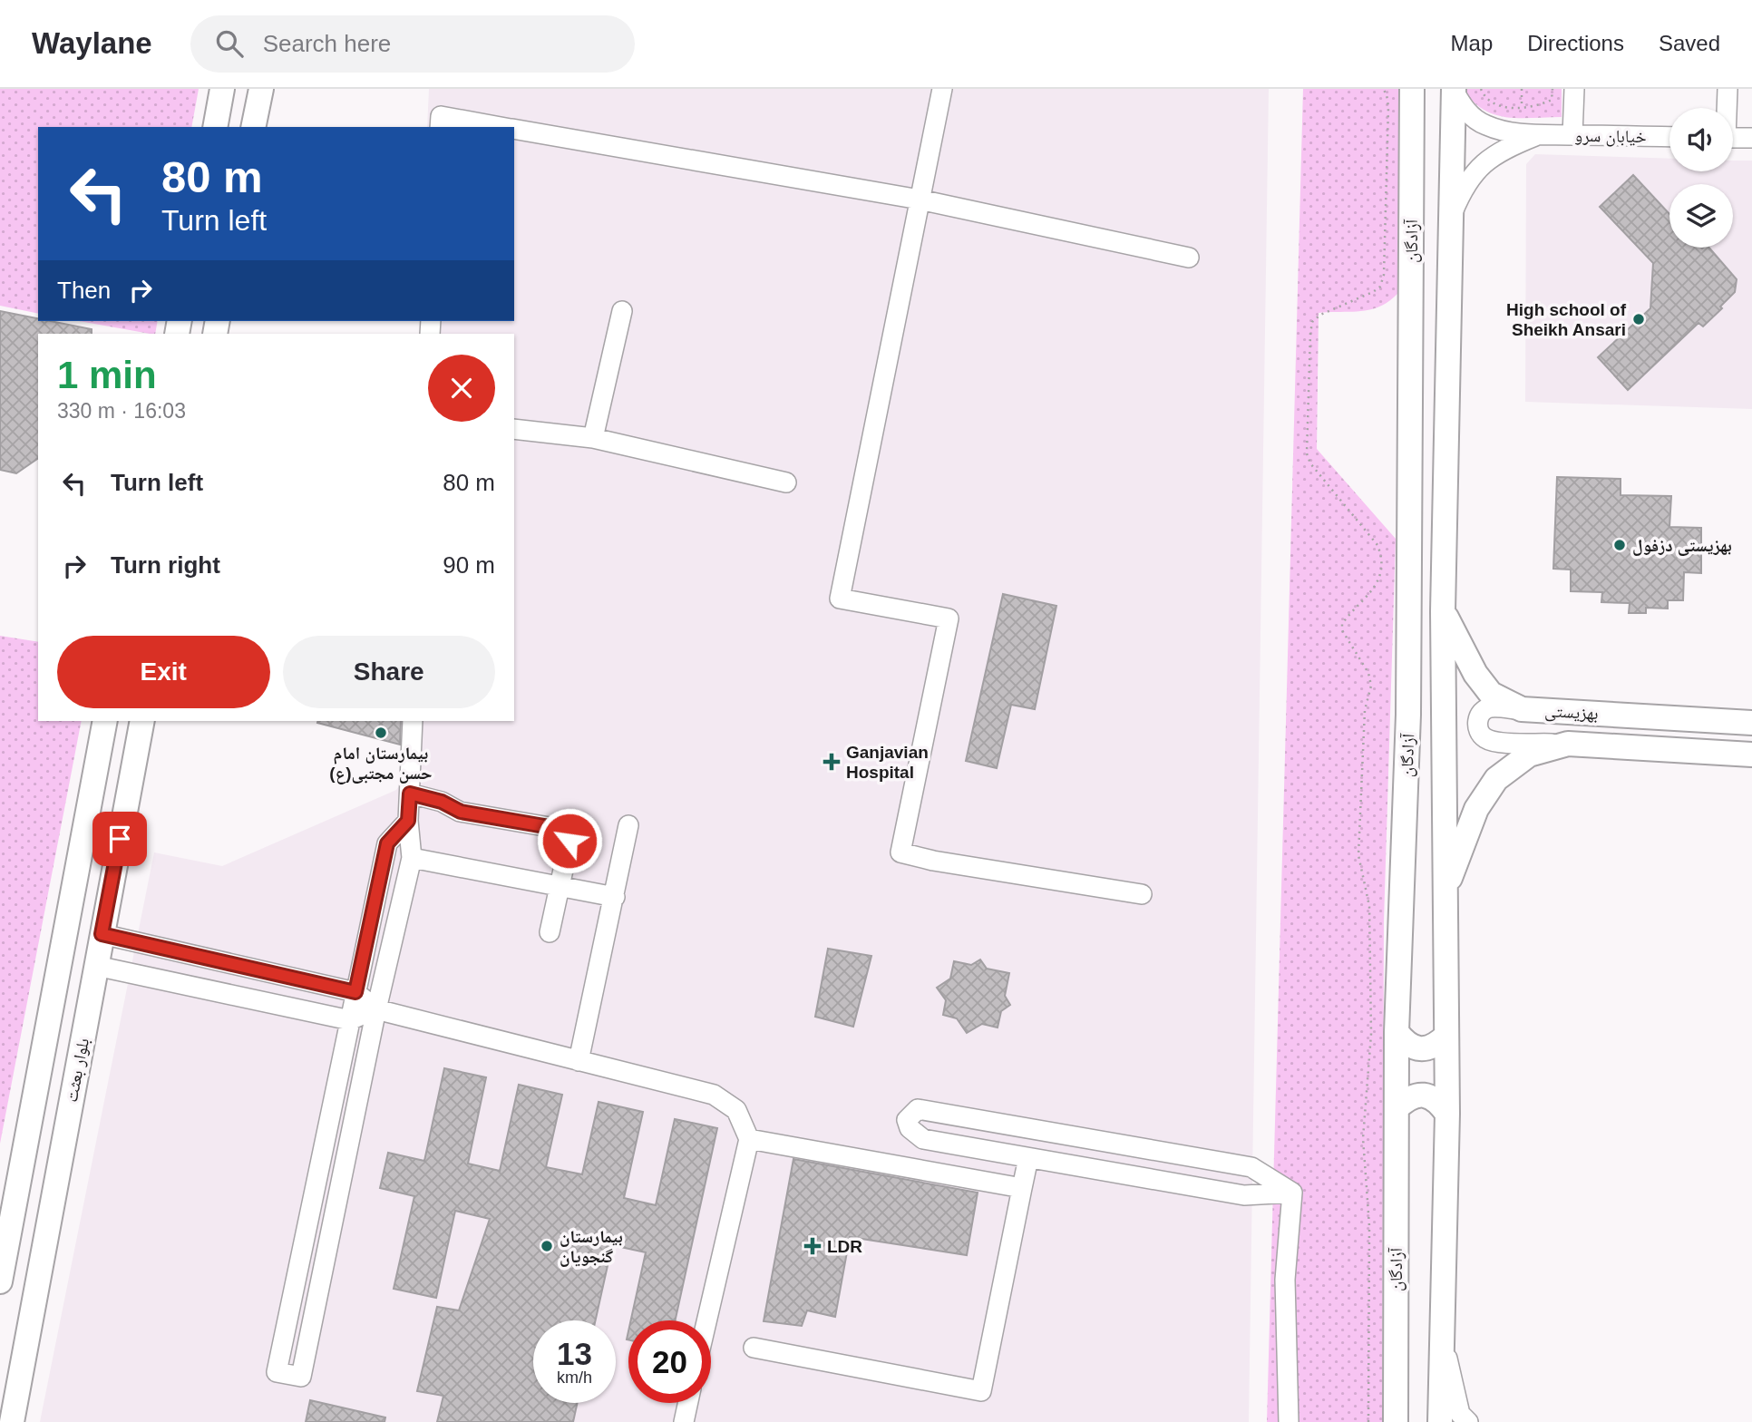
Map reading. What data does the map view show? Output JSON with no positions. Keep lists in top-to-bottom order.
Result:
{
  "streets": {
    "main road": ["آزادگان", "بهزیستی", "بلوار بعثت"],
    "street": ["خیابان سرو"]
  },
  "crossings": [
    ["خیابان سرو", "آزادگان"],
    ["آزادگان", "بهزیستی"]
  ],
  "places": {
    "other": [
      "High school of Sheikh Ansari",
      "بهزیستی دزفول",
      "بیمارستان امام حسن مجتبی(ع)",
      "بیمارستان گنجویان"
    ],
    "health": ["Ganjavian Hospital", "LDR"]
  },
  "page": {
    "header": "Waylane",
    "search": "Search here",
    "nav": ["Map", "Directions", "Saved"],
    "turn": ["80 m", "Turn left"],
    "then": "Then",
    "heading": ["1 min", "330 m · 16:03"],
    "list": [
      {
        "name": "Turn left",
        "value": "80 m"
      },
      {
        "name": "Turn right",
        "value": "90 m"
      }
    ],
    "buttons": ["Exit", "Share"],
    "speed": "13 km/h",
    "limit": "20"
  }
}
